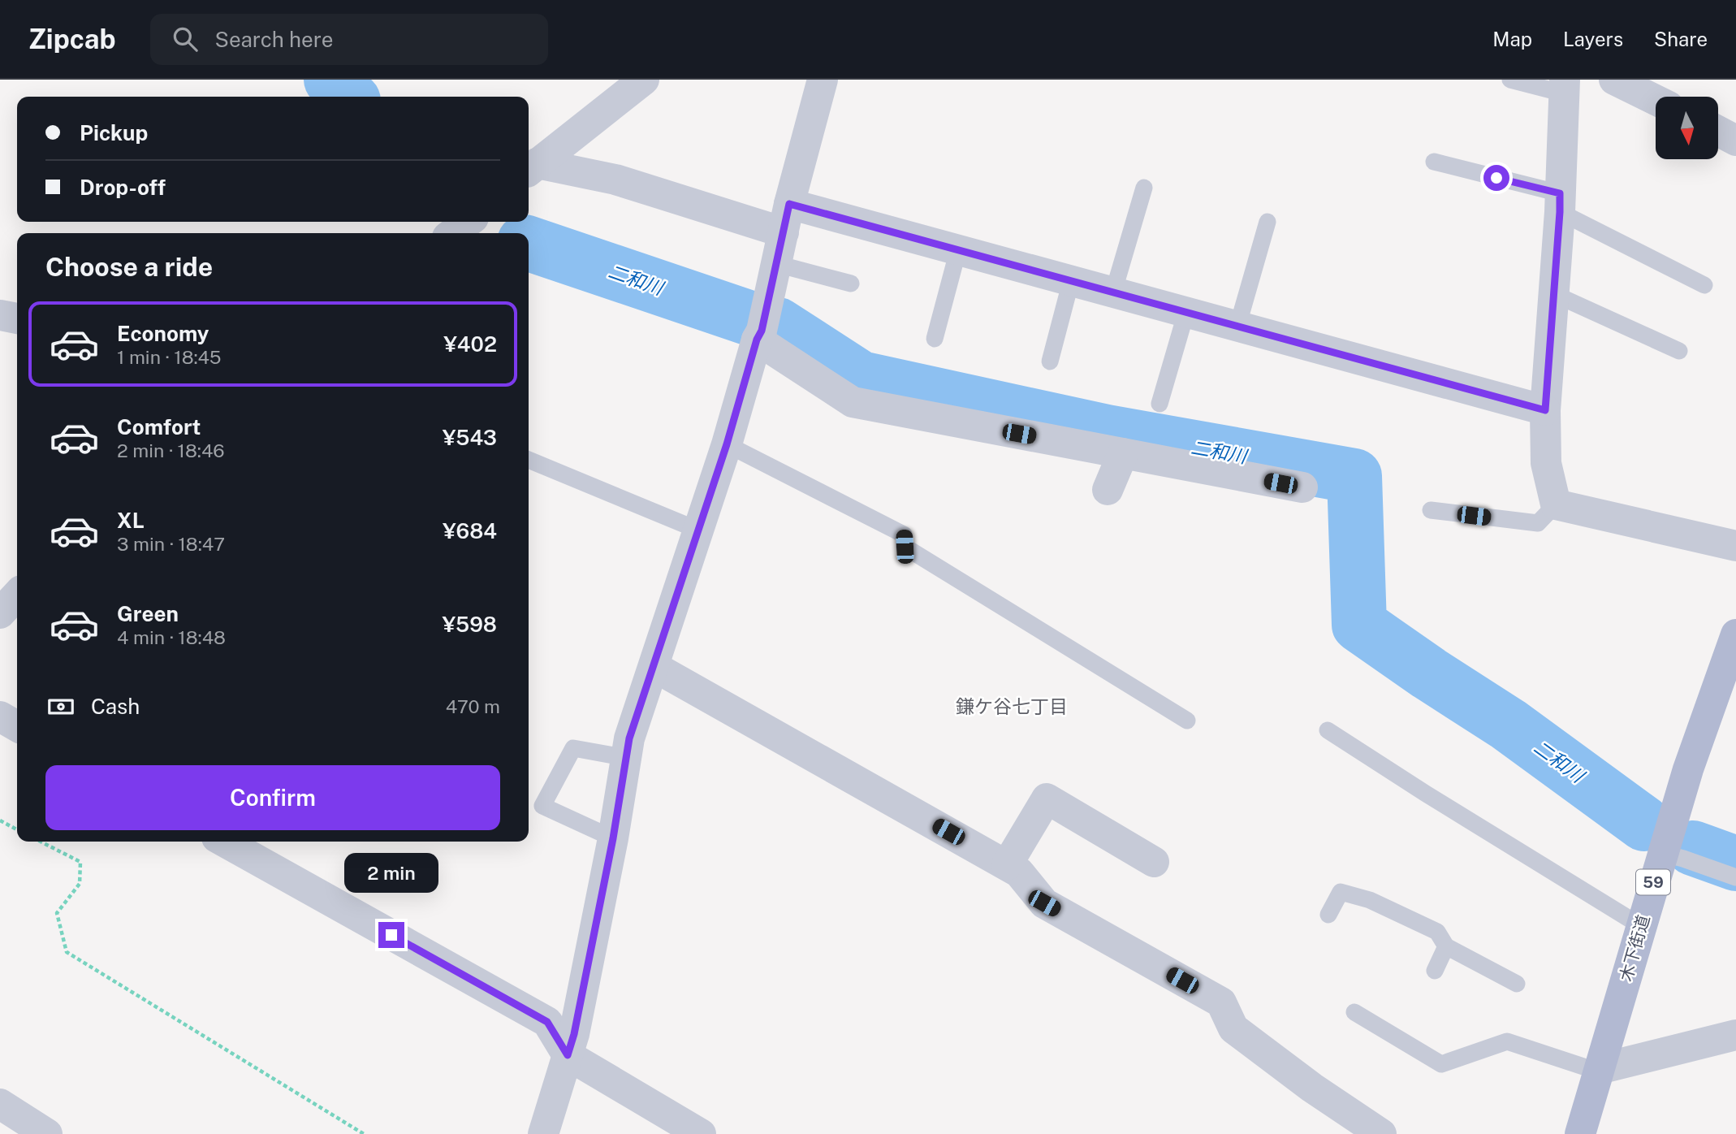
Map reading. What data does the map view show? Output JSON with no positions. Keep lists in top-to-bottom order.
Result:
{
  "streets": {
    "main road": ["59", "木下街道"]
  },
  "districts": ["鎌ケ谷七丁目"],
  "water": ["二和川"],
  "north": "bottom",
  "page": {
    "header": "Zipcab",
    "search": "Search here",
    "nav": ["Map", "Layers", "Share"],
    "banner": ["Pickup", "Drop-off"],
    "heading": "Choose a ride",
    "list": [
      {
        "name": "Economy",
        "note": "1 min · 18:45",
        "value": "¥402"
      },
      {
        "name": "Comfort",
        "note": "2 min · 18:46",
        "value": "¥543"
      },
      {
        "name": "XL",
        "note": "3 min · 18:47",
        "value": "¥684"
      },
      {
        "name": "Green",
        "note": "4 min · 18:48",
        "value": "¥598"
      }
    ],
    "pay": ["Cash", "470 m"],
    "buttons": "Confirm",
    "bubble": "2 min"
  }
}
